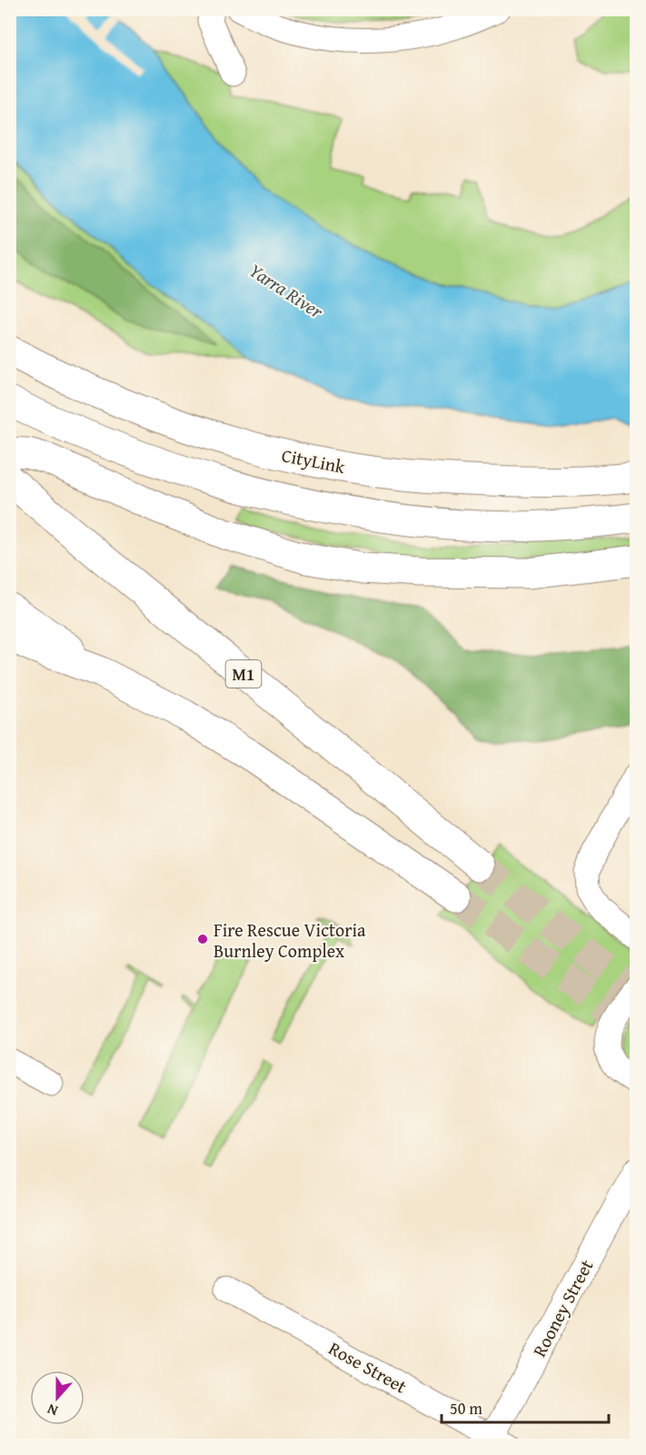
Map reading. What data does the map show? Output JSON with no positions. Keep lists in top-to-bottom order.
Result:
{
  "streets": {
    "highway": ["CityLink", "M1"],
    "street": ["Rooney Street", "Rose Street"]
  },
  "crossings": [
    ["Rooney Street", "Rose Street"]
  ],
  "water": ["Yarra River"],
  "places": ["Fire Rescue Victoria Burnley Complex"],
  "scale_bar": "50 m",
  "north": "bottom"
}
